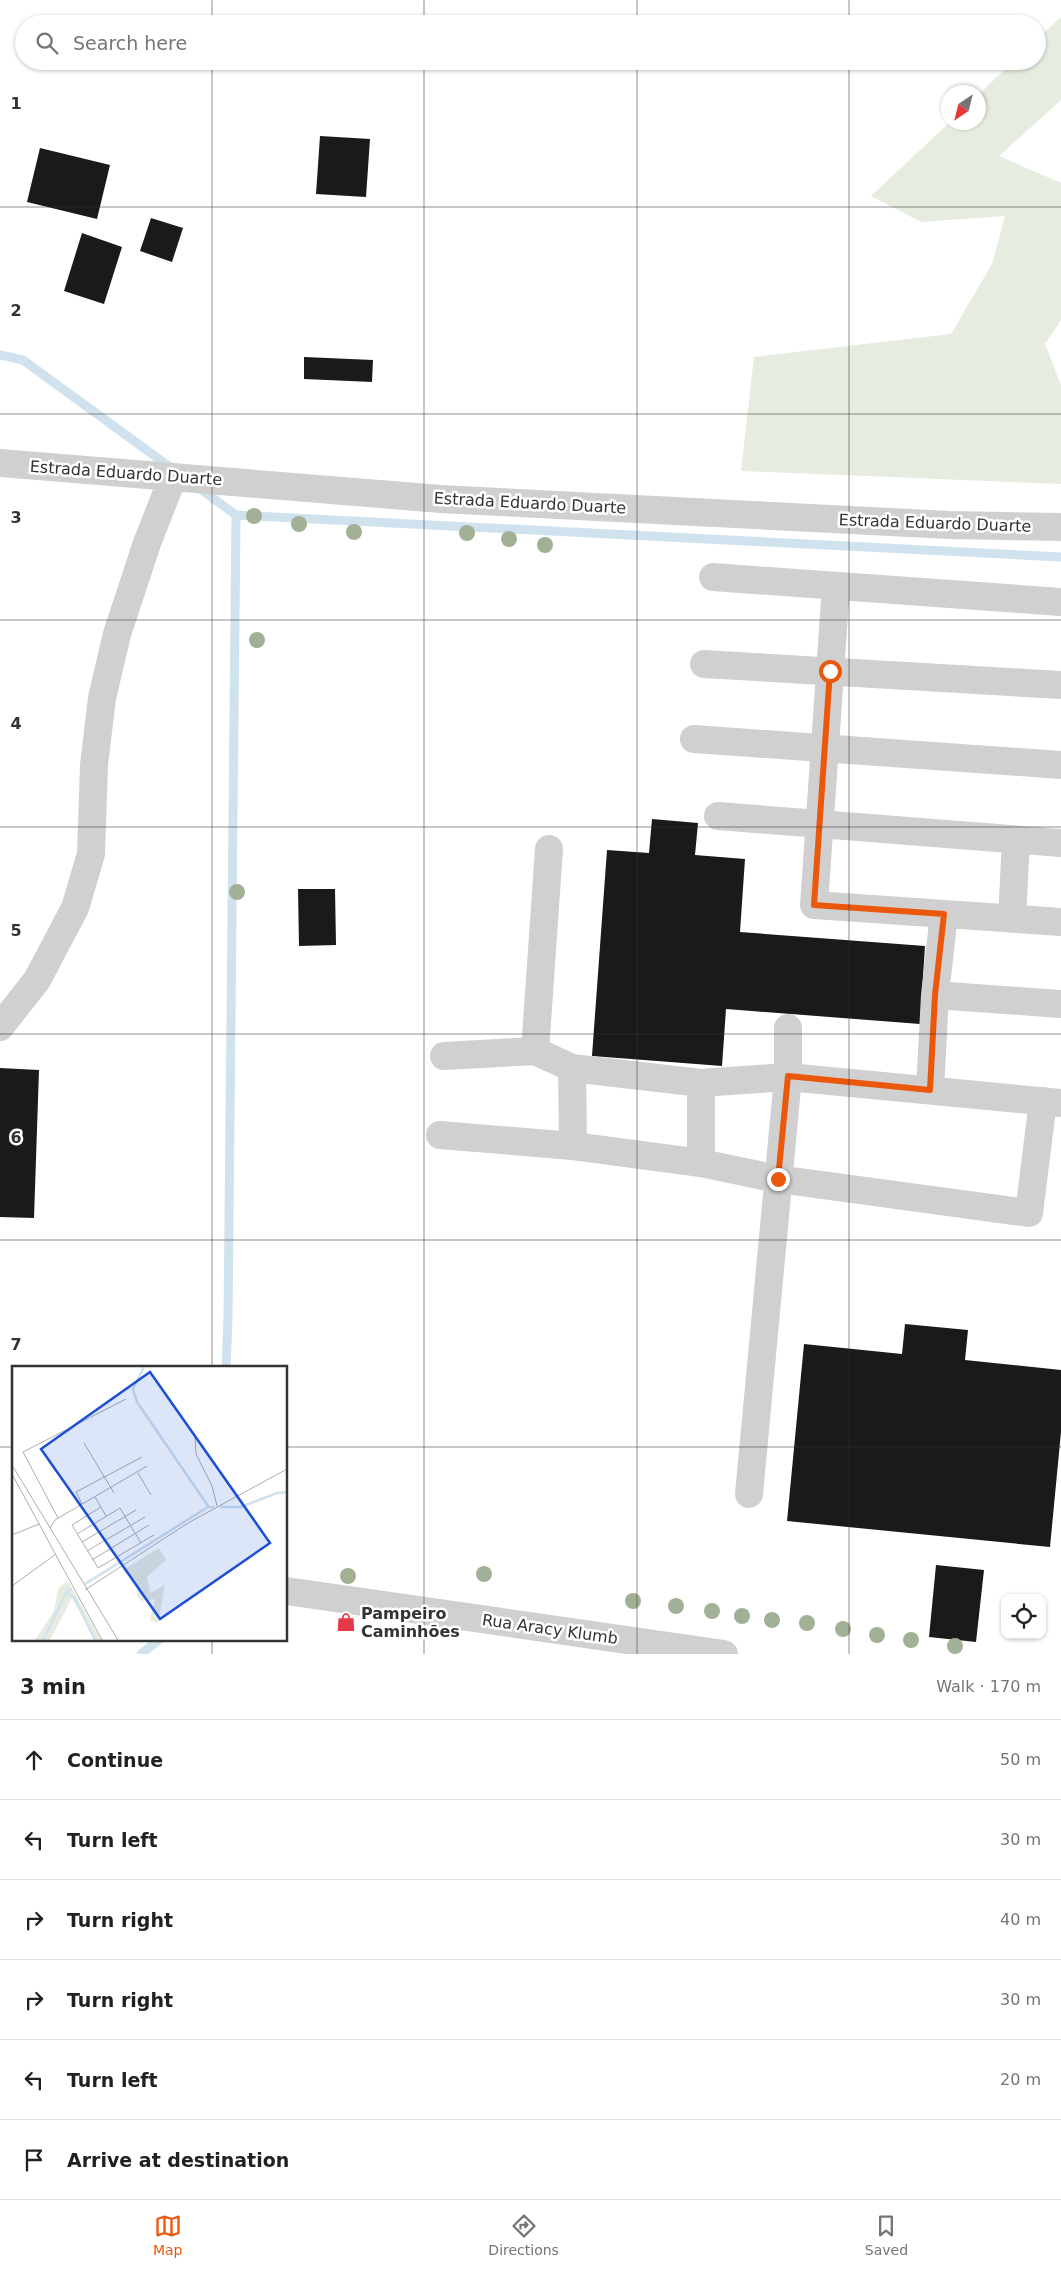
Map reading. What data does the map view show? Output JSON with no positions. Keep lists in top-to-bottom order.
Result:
{
  "streets": {
    "street": ["Estrada Eduardo Duarte", "Rua Aracy Klumb"]
  },
  "places": {
    "shop": ["Pampeiro Caminhões"]
  },
  "north": "bottom left",
  "page": {
    "search": "Search here",
    "heading": ["3 min", "Walk · 170 m"],
    "list": [
      ["Continue", "50 m"],
      ["Turn left", "30 m"],
      ["Turn right", "40 m"],
      ["Turn right", "30 m"],
      ["Turn left", "20 m"],
      "Arrive at destination"
    ],
    "nav": ["Map", "Directions", "Saved"]
  },
  "grid": {
    "rows": [
      "1",
      "2",
      "3",
      "4",
      "5",
      "6",
      "7"
    ]
  }
}
